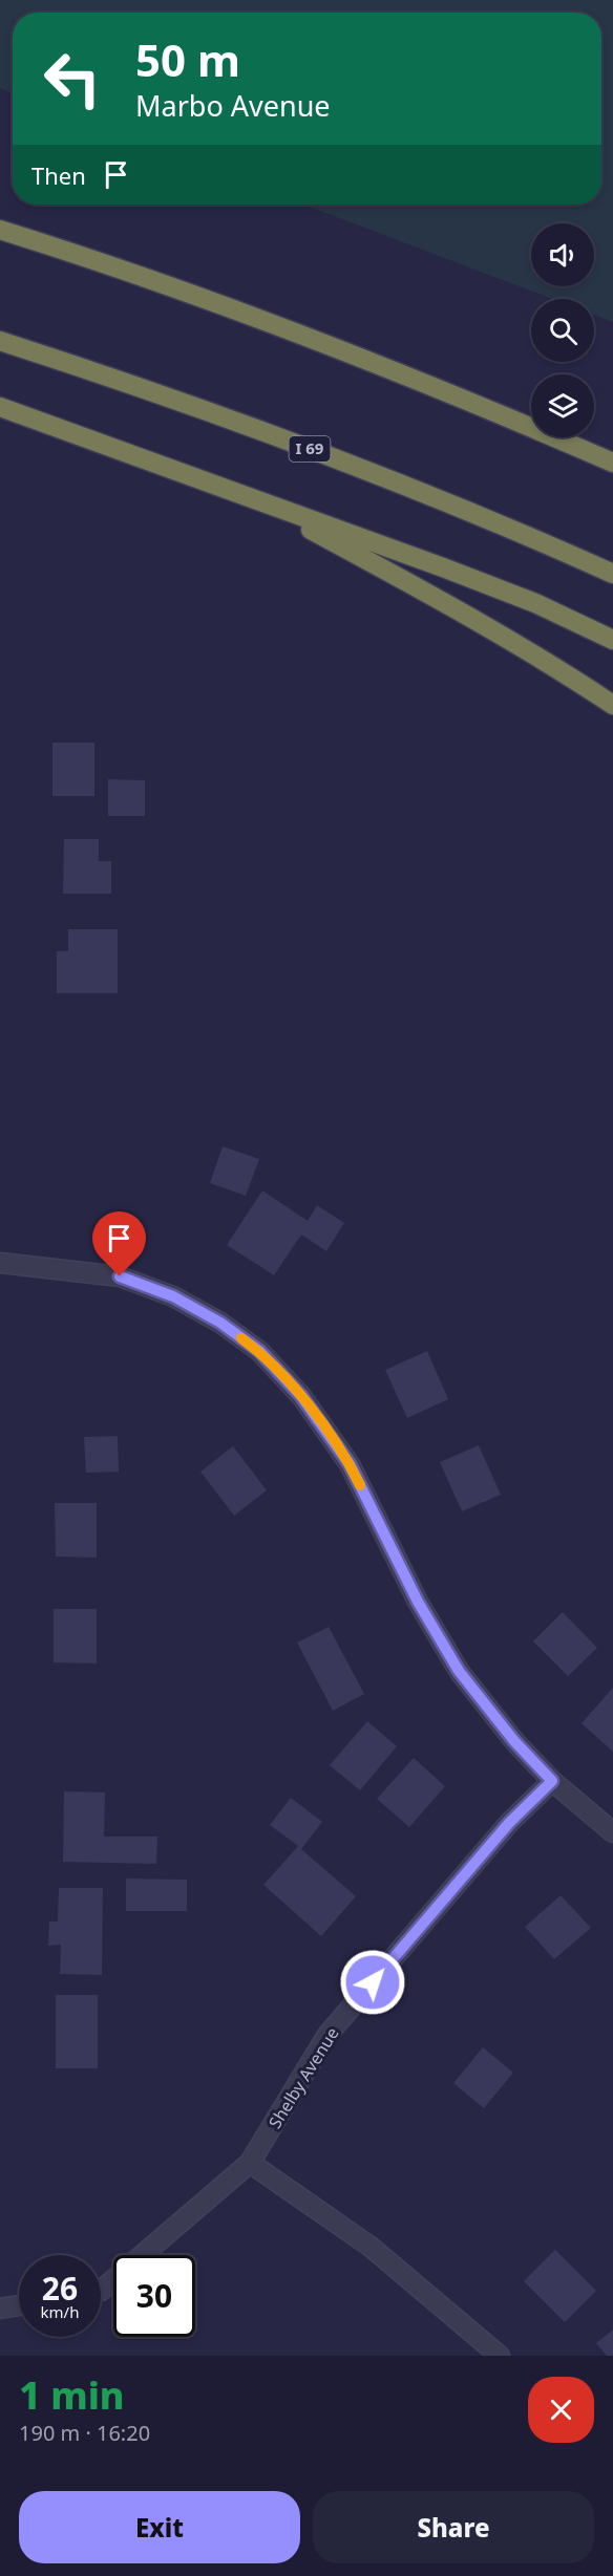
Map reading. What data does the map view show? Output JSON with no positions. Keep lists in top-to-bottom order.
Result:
{
  "streets": {
    "highway": ["I 69"],
    "street": ["Shelby Avenue"]
  },
  "page": {
    "turn": ["50 m", "Marbo Avenue"],
    "then": "Then",
    "speed": "26 km/h",
    "limit": "30",
    "heading": ["1 min", "190 m · 16:20"],
    "buttons": ["Exit", "Share"]
  }
}
